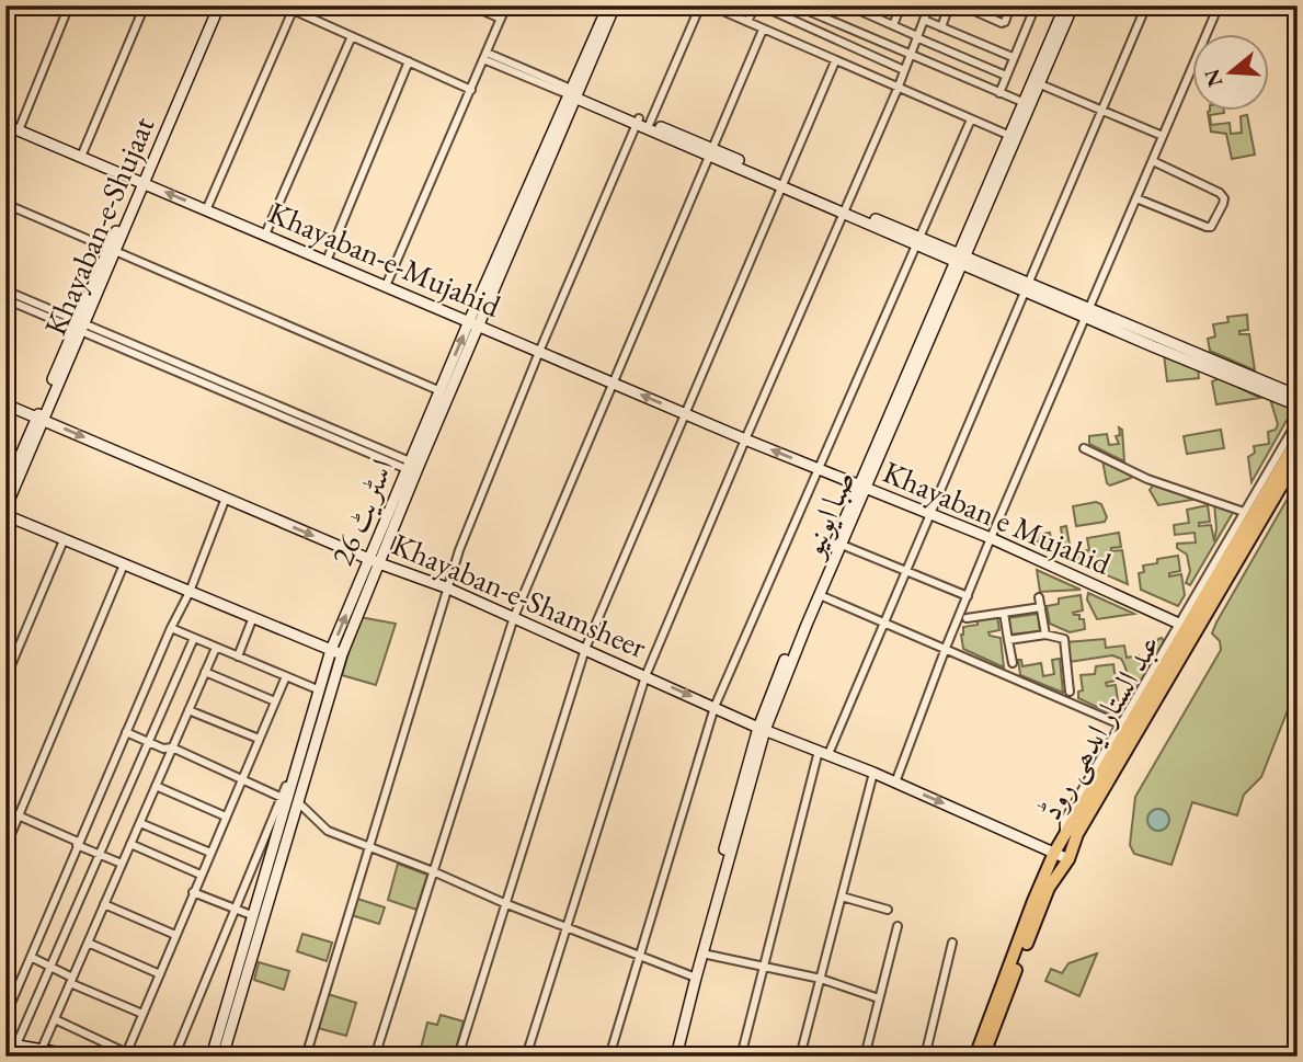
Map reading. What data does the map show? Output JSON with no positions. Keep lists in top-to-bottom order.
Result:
{
  "streets": {
    "main road": [
      "Khayaban-e-Shujaat",
      "Khayaban-e-Mujahid",
      "اسٹریٹ 26",
      "صبا ایونیو",
      "Khayaban e Mujahid",
      "Khayaban-e-Shamsheer",
      "عبد الستار ایدھی روڈ"
    ]
  },
  "crossings": [
    ["Khayaban-e-Shujaat", "Khayaban-e-Mujahid"],
    ["Khayaban-e-Shujaat", "Khayaban-e-Shamsheer"],
    ["Khayaban-e-Mujahid", "اسٹریٹ 26"],
    ["Khayaban-e-Mujahid", "Khayaban e Mujahid"],
    ["اسٹریٹ 26", "Khayaban-e-Shamsheer"],
    ["صبا ایونیو", "Khayaban e Mujahid"],
    ["صبا ایونیو", "Khayaban-e-Shamsheer"],
    ["Khayaban e Mujahid", "عبد الستار ایدھی روڈ"],
    ["Khayaban-e-Shamsheer", "عبد الستار ایدھی روڈ"]
  ],
  "one_way": ["Khayaban-e-Shamsheer"],
  "north": "left"
}
